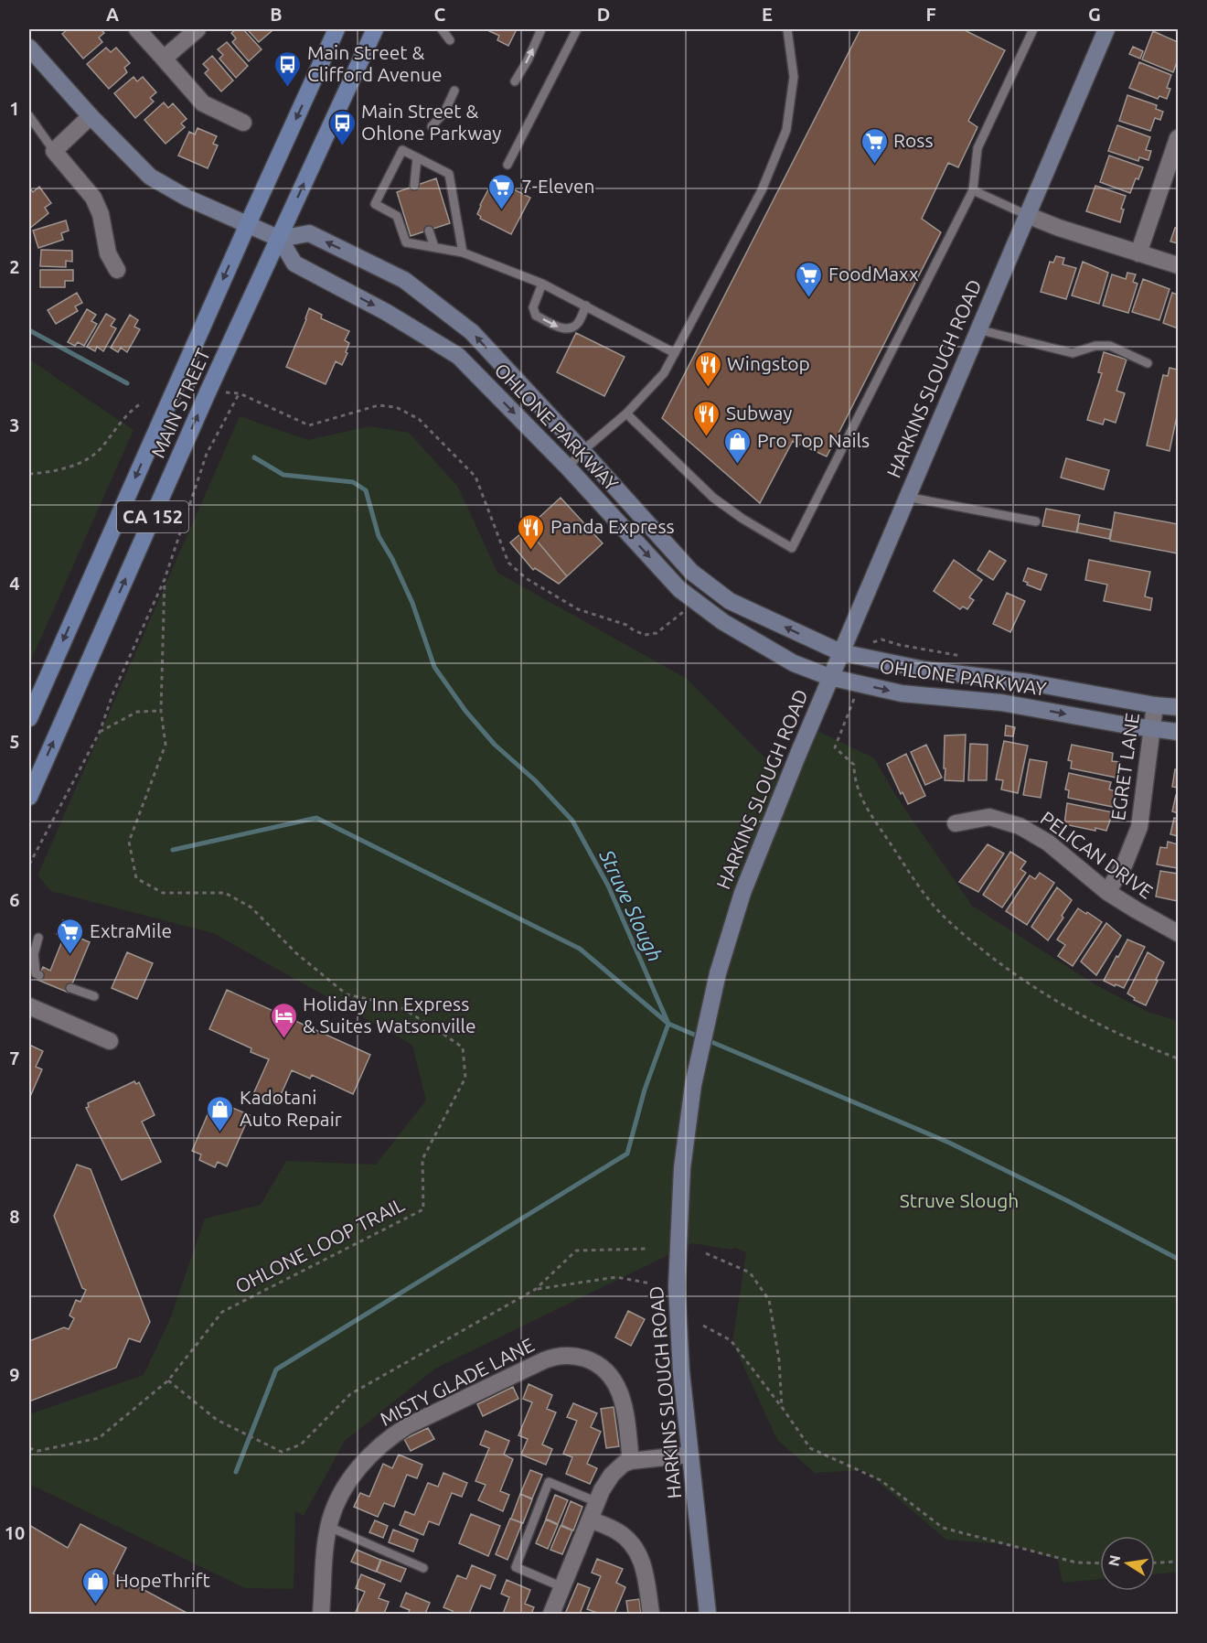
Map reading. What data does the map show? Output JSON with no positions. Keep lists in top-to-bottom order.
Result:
{
  "streets": {
    "main road": [
      "HARKINS SLOUGH ROAD",
      "MAIN STREET",
      "OHLONE PARKWAY",
      "CA 152"
    ],
    "street": ["EGRET LANE", "PELICAN DRIVE", "MISTY GLADE LANE"],
    "path": ["OHLONE LOOP TRAIL"]
  },
  "crossings": [
    ["HARKINS SLOUGH ROAD", "OHLONE PARKWAY"],
    ["MAIN STREET", "OHLONE PARKWAY"],
    ["OHLONE PARKWAY", "EGRET LANE"],
    ["EGRET LANE", "PELICAN DRIVE"]
  ],
  "water": ["Struve Slough"],
  "parks": ["Struve Slough"],
  "places": {
    "bus stop": ["Main Street & Clifford Avenue", "Main Street & Ohlone Parkway"],
    "supermarket": [
      "Ross",
      "7-Eleven",
      "FoodMaxx",
      "ExtraMile"
    ],
    "restaurant": ["Wingstop", "Subway", "Panda Express"],
    "shop": ["Pro Top Nails", "Kadotani Auto Repair", "HopeThrift"],
    "hotel": ["Holiday Inn Express & Suites Watsonville"]
  },
  "north": "left",
  "grid": {
    "columns": [
      "A",
      "B",
      "C",
      "D",
      "E",
      "F",
      "G"
    ],
    "rows": [
      "1",
      "2",
      "3",
      "4",
      "5",
      "6",
      "7",
      "8",
      "9",
      "10"
    ]
  }
}
